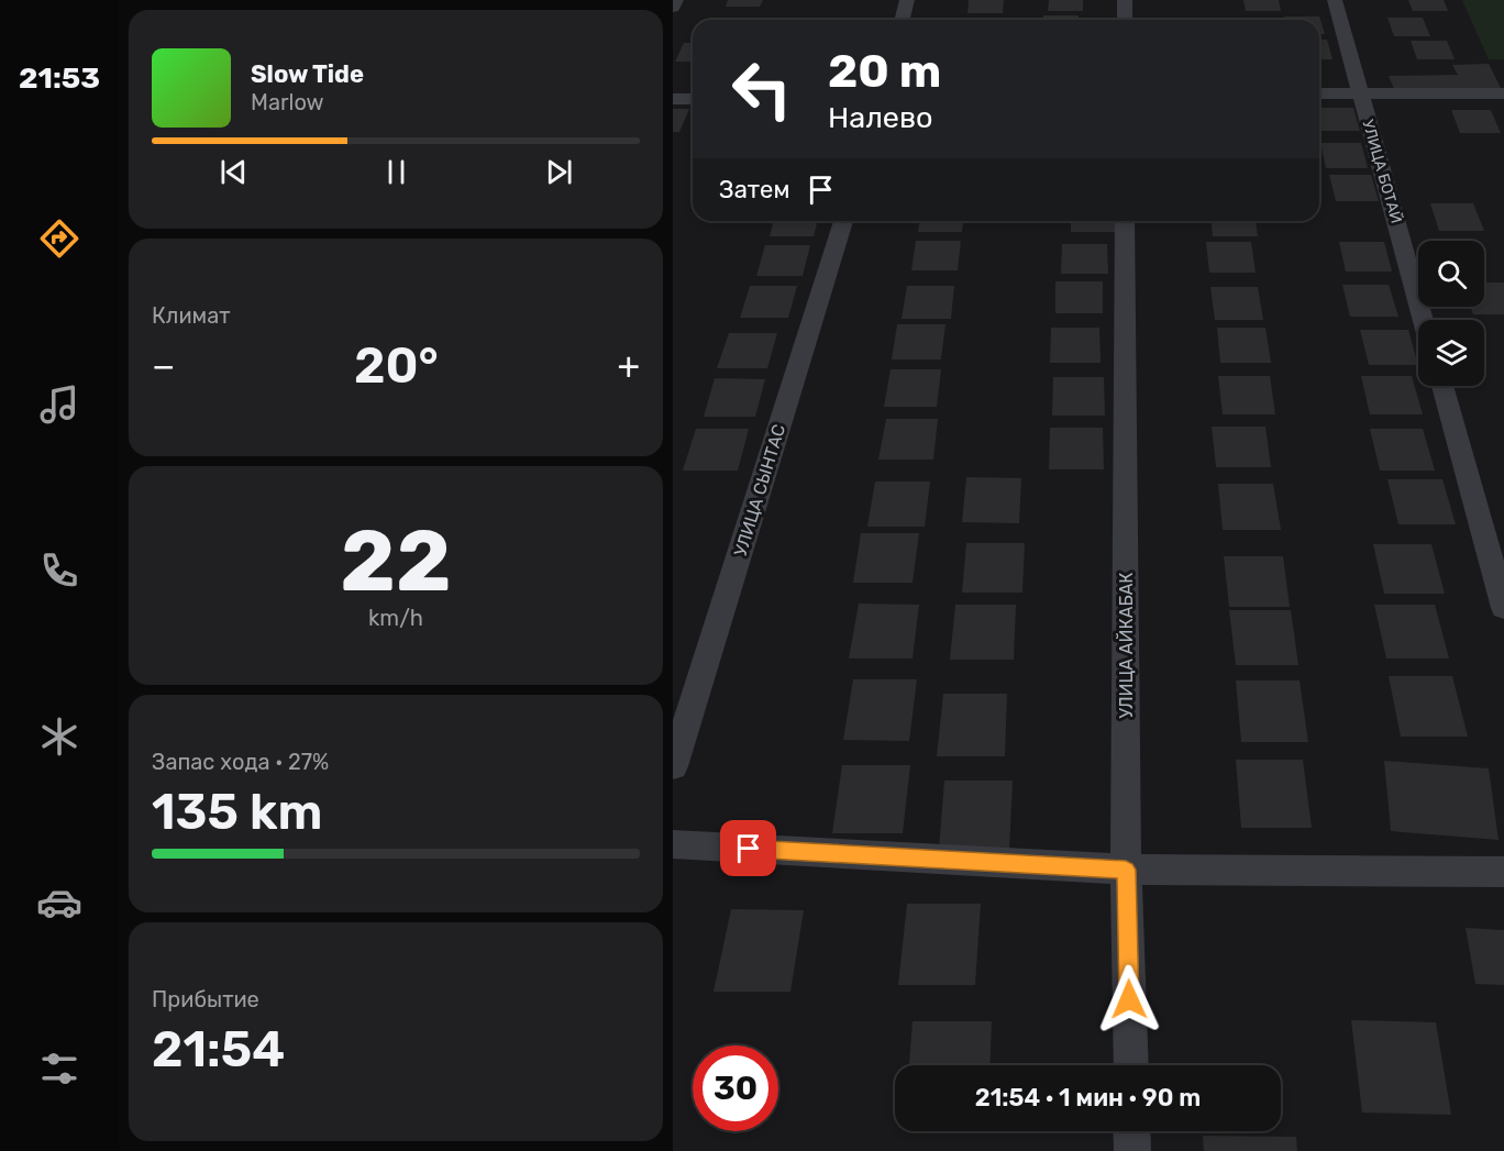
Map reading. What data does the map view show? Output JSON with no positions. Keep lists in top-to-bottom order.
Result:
{
  "streets": {
    "street": ["УЛИЦА БОТАЙ", "УЛИЦА СЫНТАС", "УЛИЦА АЙКАБАК"]
  },
  "page": {
    "tabs": "21:53",
    "turn": ["20 m", "Налево"],
    "song": ["Slow Tide", "Marlow"],
    "then": "Затем",
    "tile": [
      "Климат",
      ["22", "km/h"],
      ["Запас хода · 27%", "135 km"],
      ["Прибытие", "21:54"]
    ],
    "heat": ["−", "20°", "+"],
    "limit": "30",
    "trip": "21:54 · 1 мин · 90 m"
  }
}
